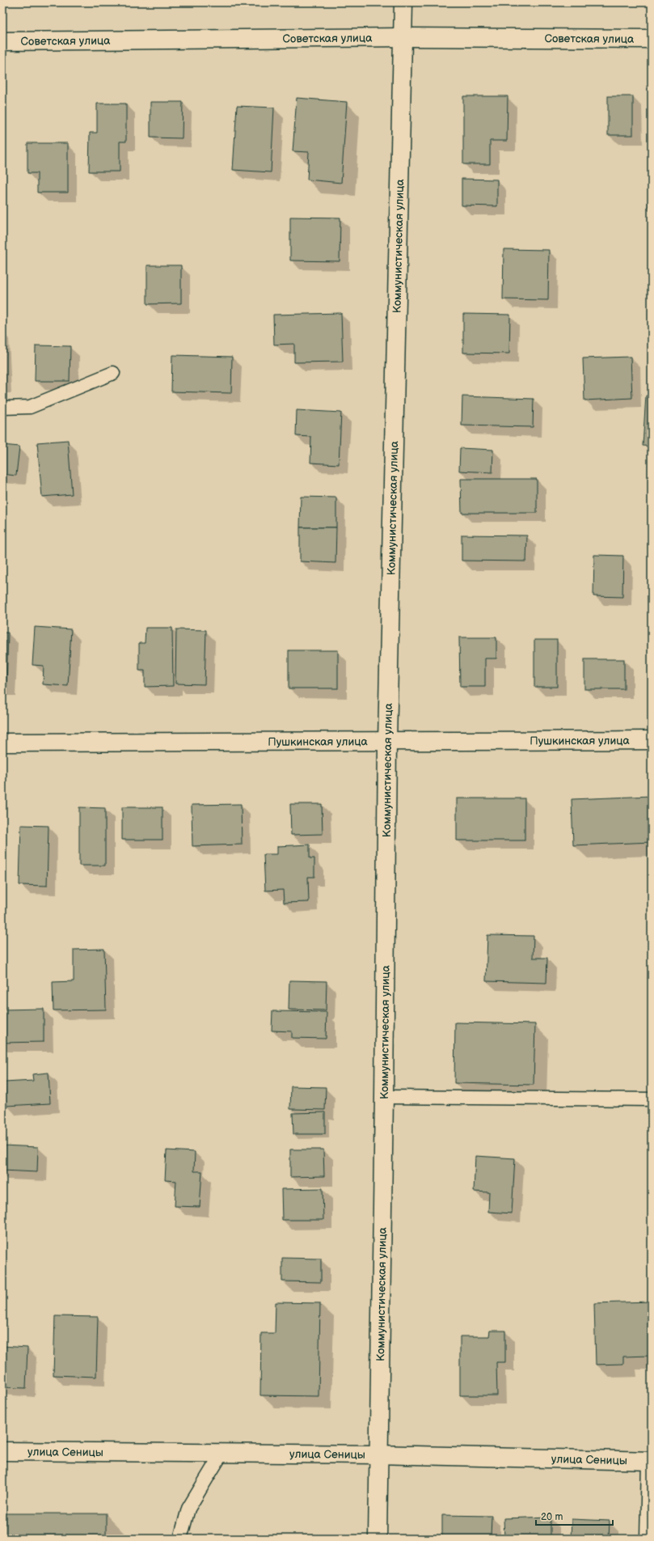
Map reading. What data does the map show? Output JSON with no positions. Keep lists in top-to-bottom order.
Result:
{
  "streets": {
    "street": [
      "Советская улица",
      "Коммунистическая улица",
      "Пушкинская улица",
      "улица Сеницы"
    ]
  },
  "crossings": [
    ["Советская улица", "Коммунистическая улица"],
    ["Коммунистическая улица", "Пушкинская улица"],
    ["Коммунистическая улица", "улица Сеницы"]
  ],
  "scale_bar": "20 m"
}
